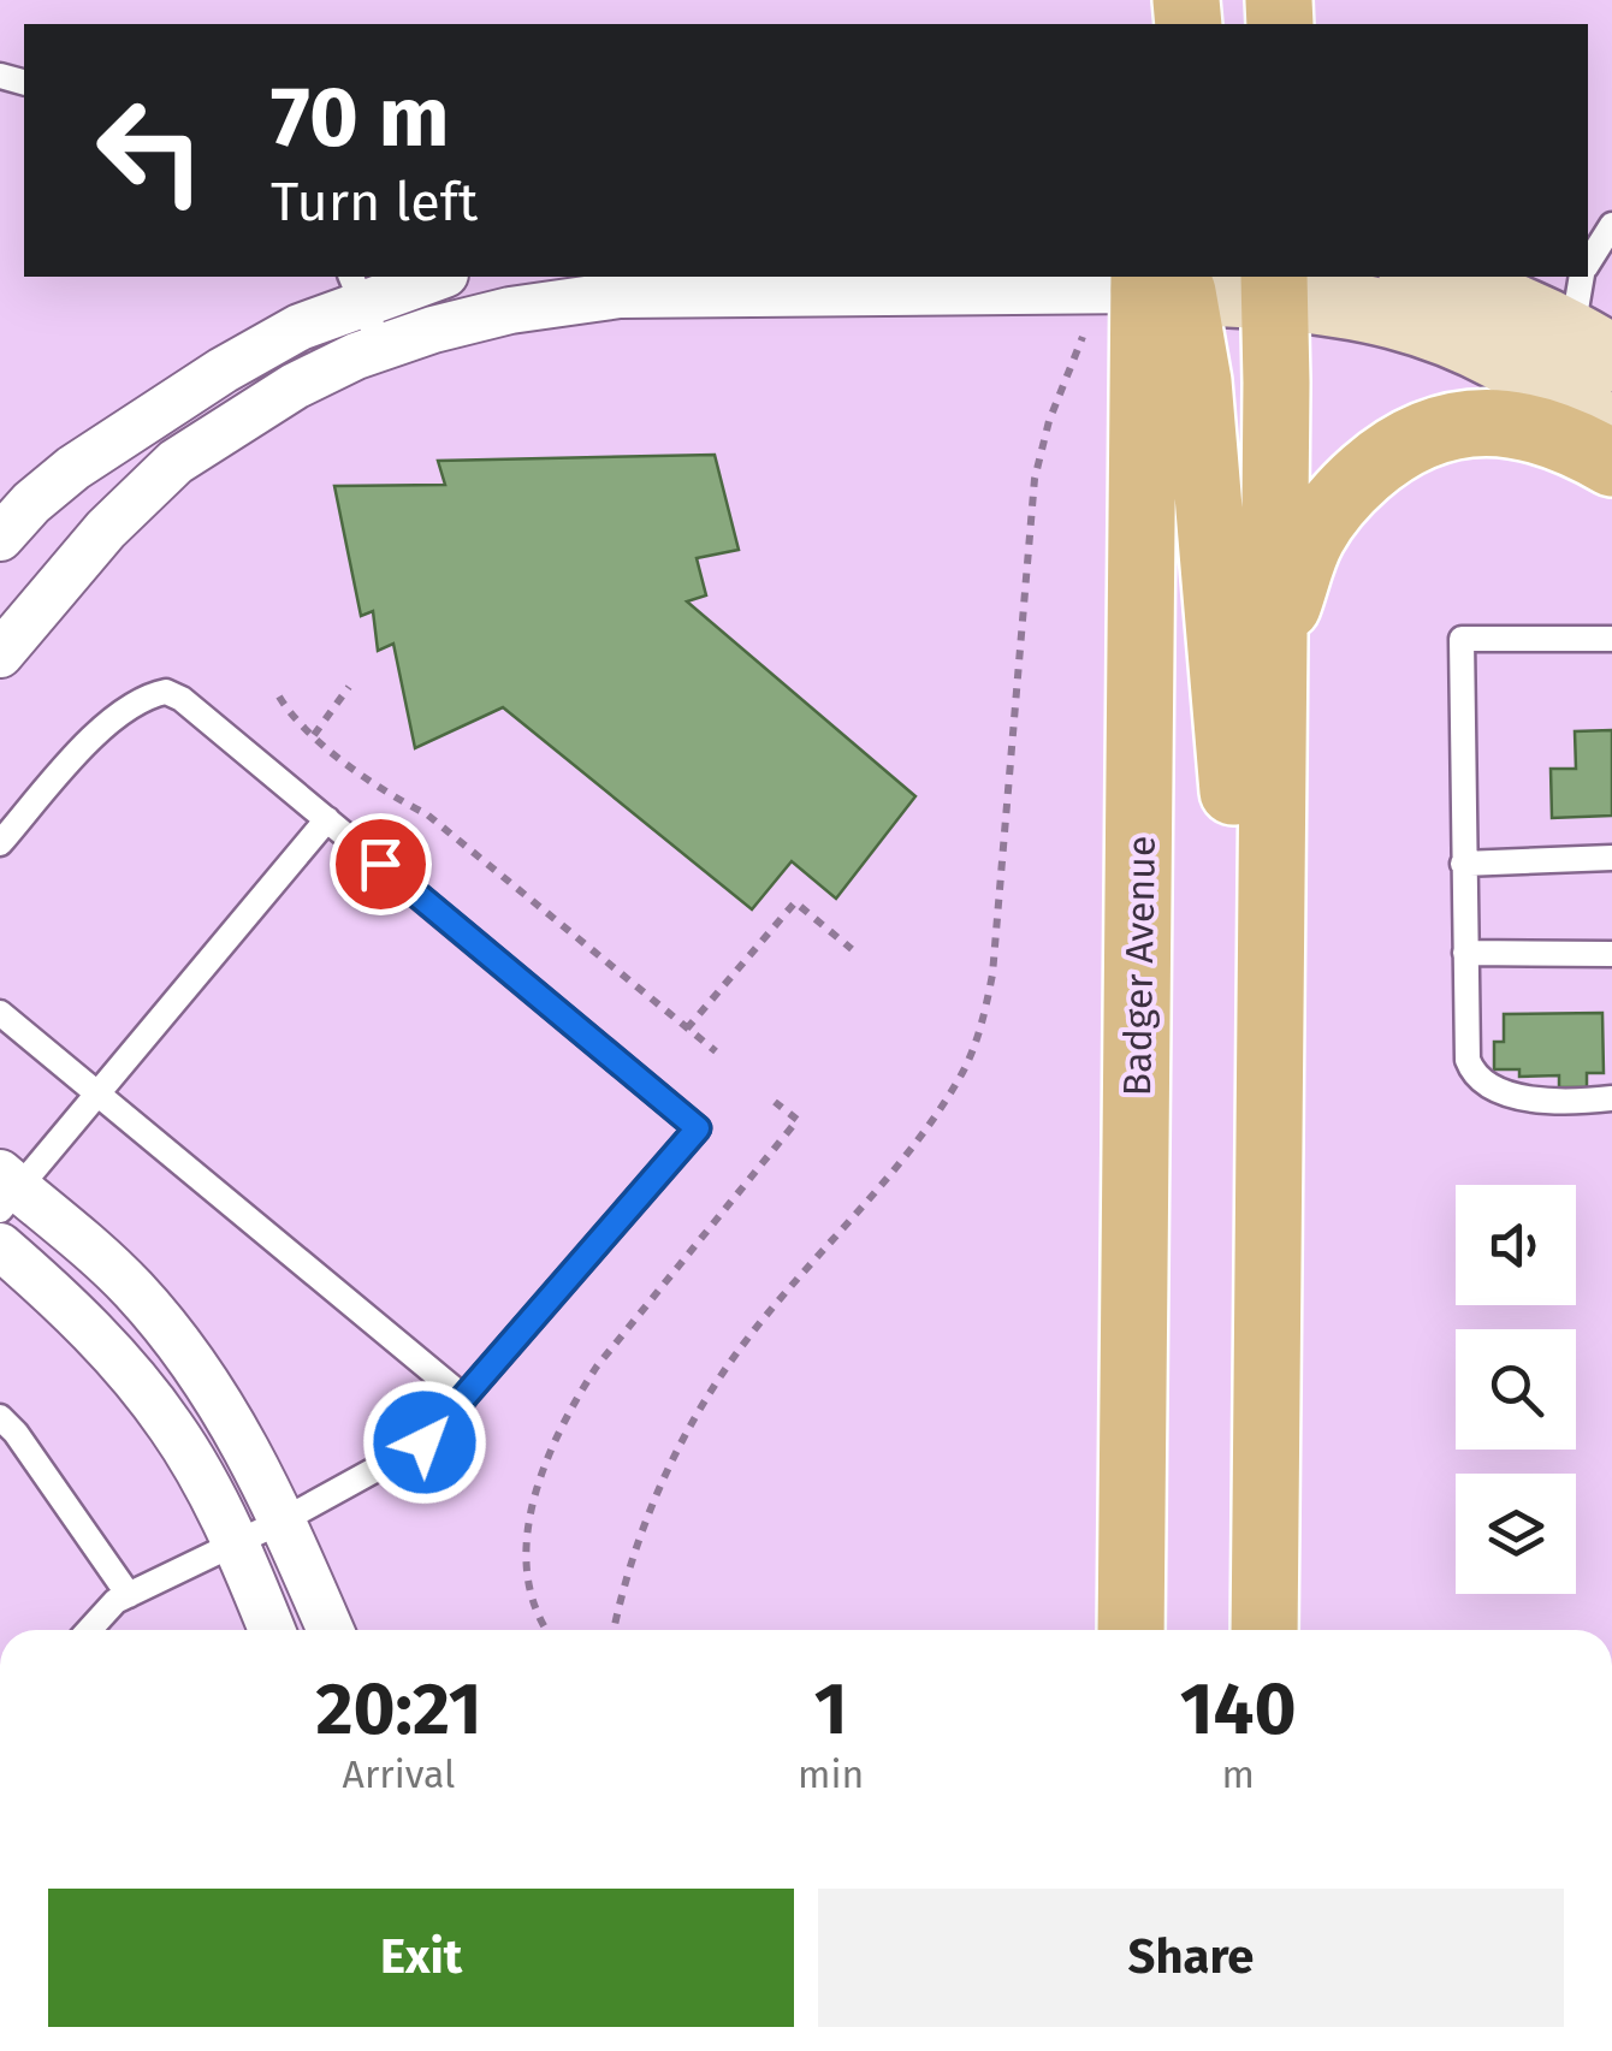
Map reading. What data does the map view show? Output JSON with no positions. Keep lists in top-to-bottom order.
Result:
{
  "streets": {
    "main road": ["Badger Avenue"]
  },
  "page": {
    "turn": ["70 m", "Turn left"],
    "eta": [
      "20:21",
      "Arrival",
      "1",
      "min",
      "140",
      "m"
    ],
    "buttons": ["Exit", "Share"]
  }
}
